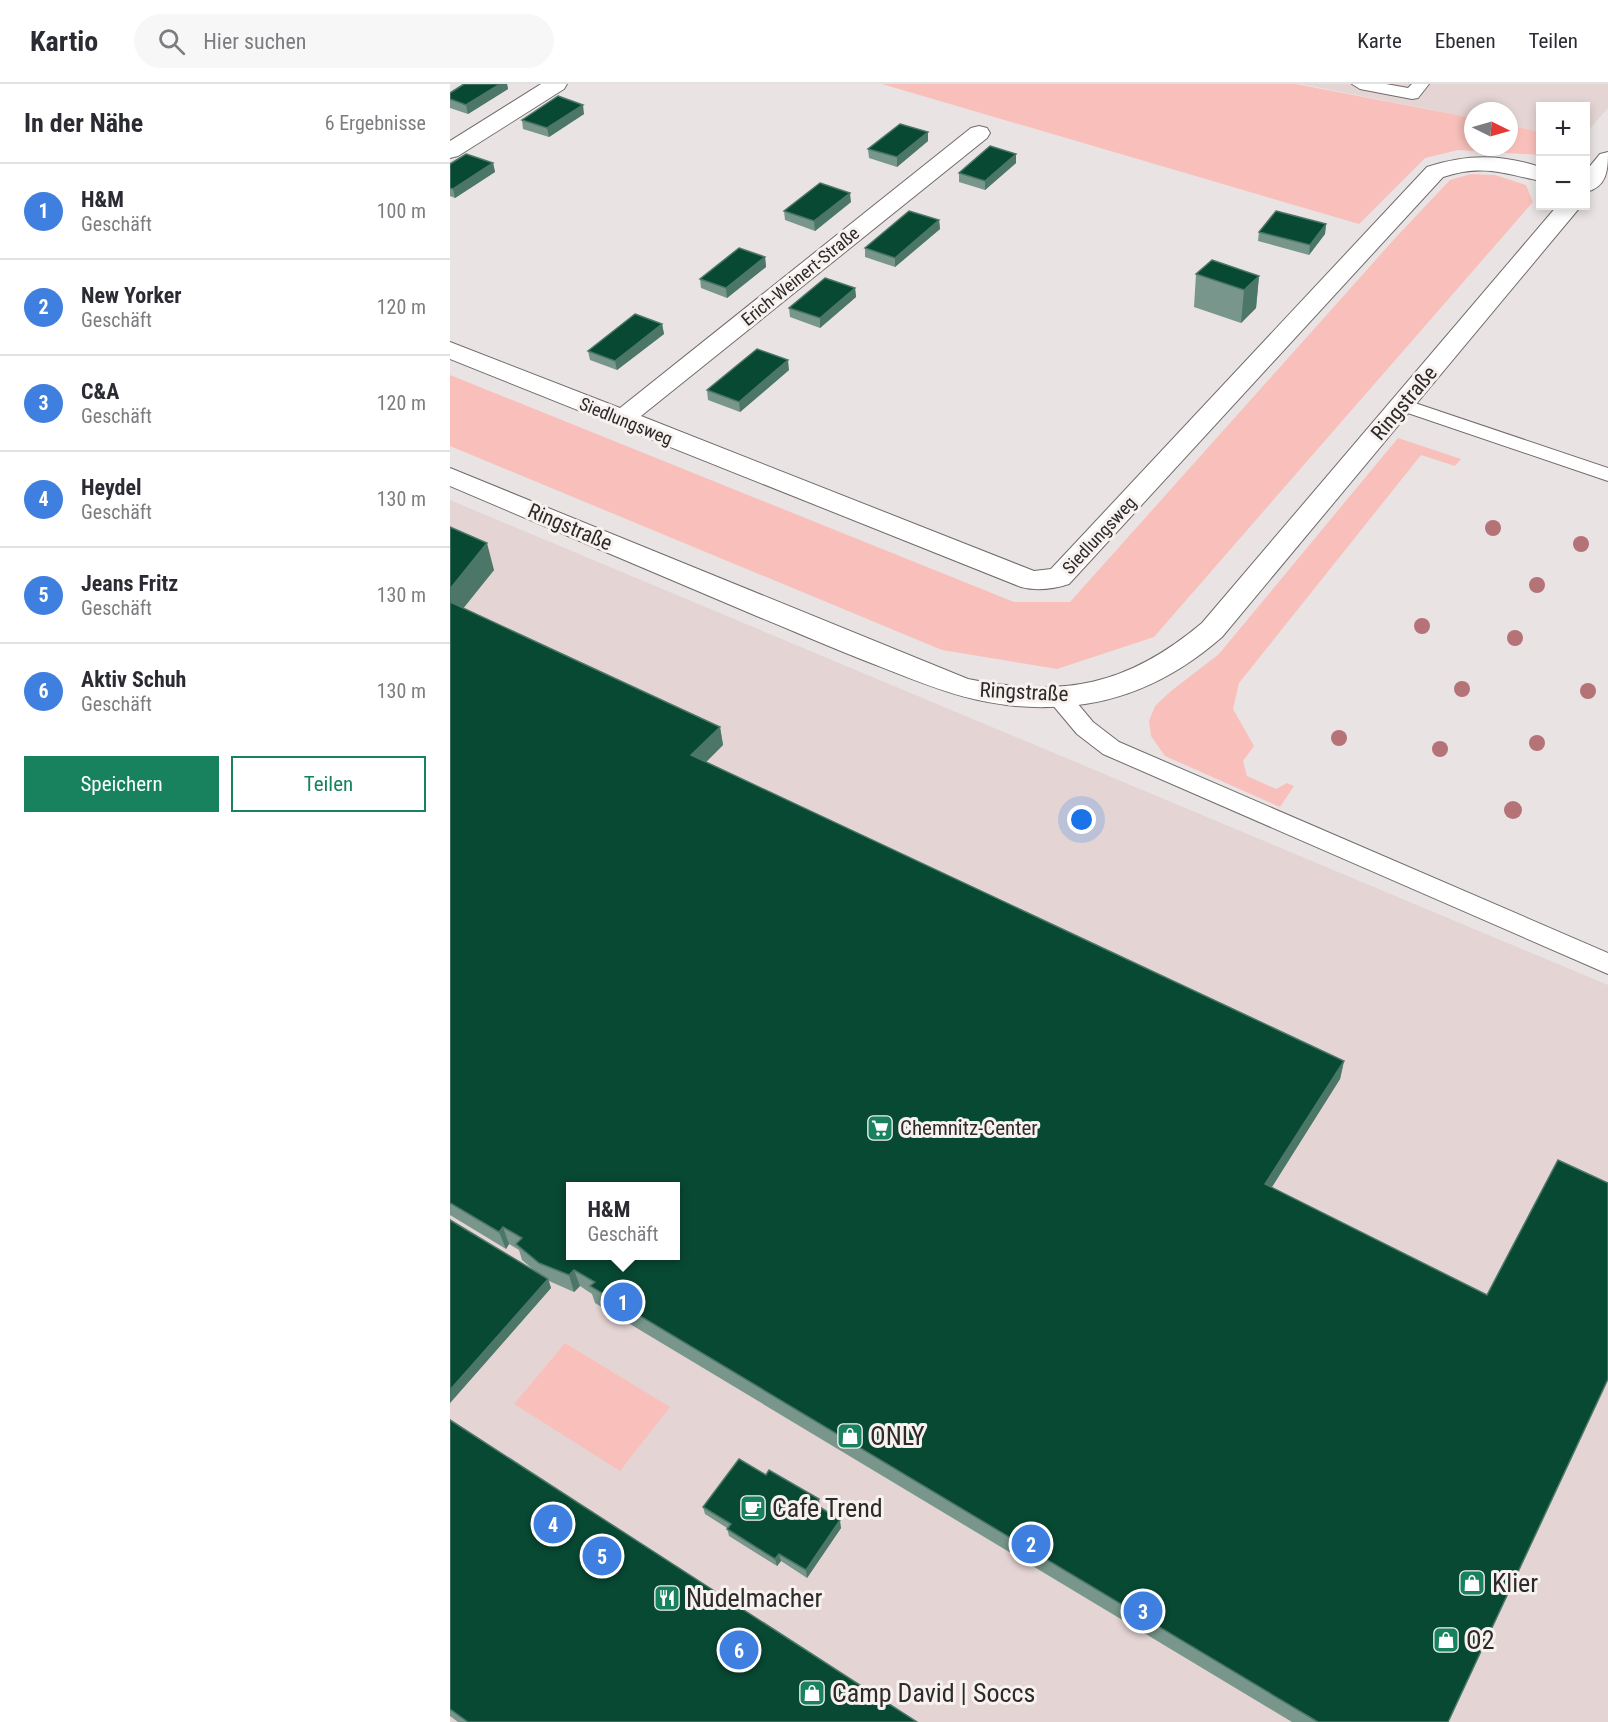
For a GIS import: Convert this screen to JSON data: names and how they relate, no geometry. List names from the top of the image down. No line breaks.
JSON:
{"streets":{"street":["Erich-Weinert-Straße","Ringstraße","Siedlungsweg"]},"crossings":[["Erich-Weinert-Straße","Siedlungsweg"]],"places":{"supermarket":["Chemnitz-Center"],"shop":["ONLY","Klier","O2","Camp David | Soccs"],"cafe":["Cafe Trend"],"restaurant":["Nudelmacher"]},"north":"right","page":{"header":"Kartio","search":"Hier suchen","nav":["Karte","Ebenen","Teilen"],"heading":["In der Nähe","6 Ergebnisse"],"map_buttons":["+","−"],"list":[{"mark":"1","name":"H&M","note":"Geschäft","value":"100 m"},{"mark":"2","name":"New Yorker","note":"Geschäft","value":"120 m"},{"mark":"3","name":"C&A","note":"Geschäft","value":"120 m"},{"mark":"4","name":"Heydel","note":"Geschäft","value":"130 m"},{"mark":"5","name":"Jeans Fritz","note":"Geschäft","value":"130 m"},{"mark":"6","name":"Aktiv Schuh","note":"Geschäft","value":"130 m"}],"buttons":["Speichern","Teilen"],"popup":["H&M","Geschäft"],"pins":["1","4","2","5","3","6"]}}
